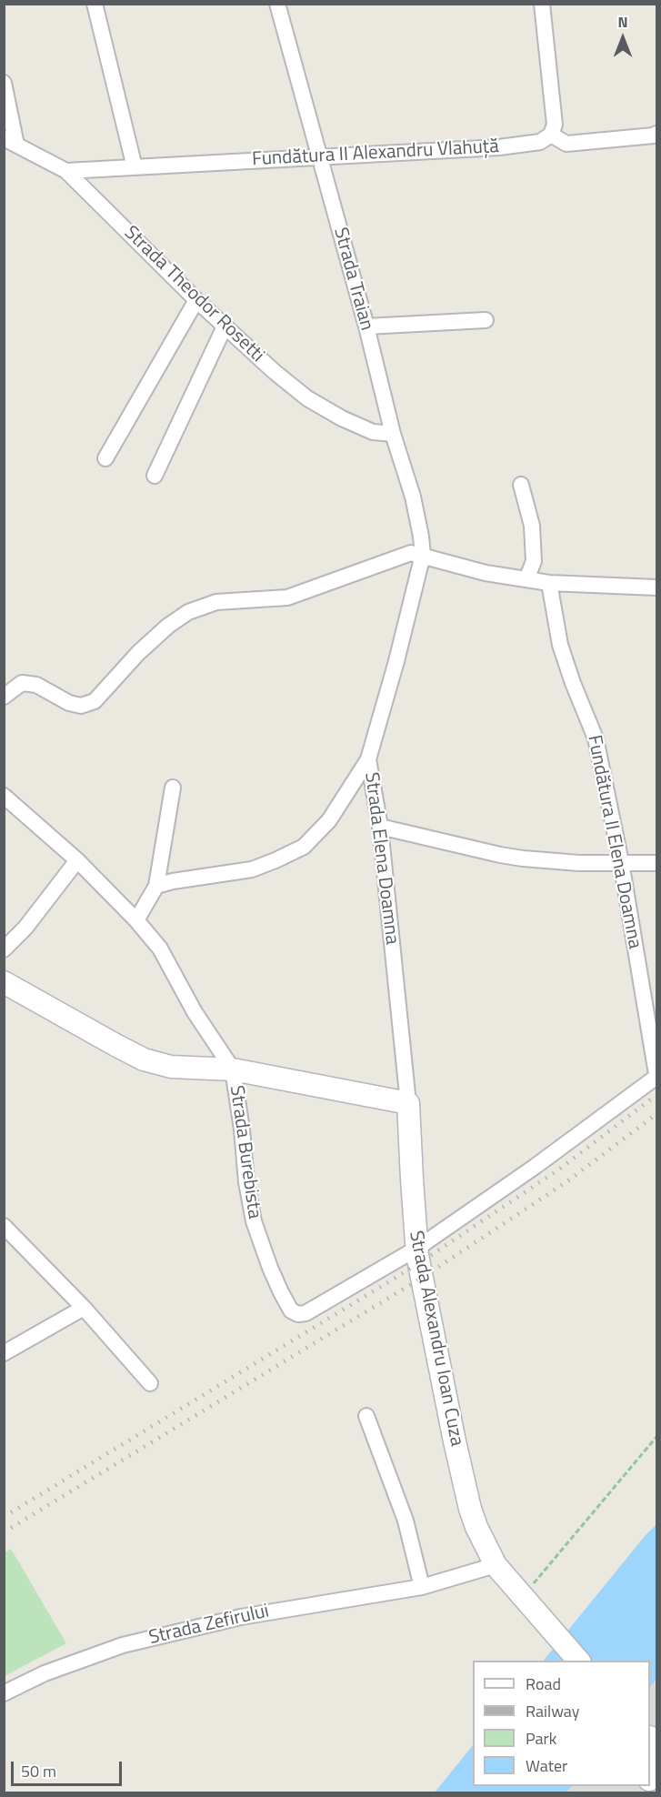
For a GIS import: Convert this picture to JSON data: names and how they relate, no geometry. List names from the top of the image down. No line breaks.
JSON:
{"streets":{"street":["Fundătura II Alexandru Vlahuță","Strada Traian","Strada Theodor Rosetti","Fundătura II Elena Doamna","Strada Elena Doamna","Strada Burebista","Strada Alexandru Ioan Cuza","Strada Zefirului"]},"crossings":[["Fundătura II Alexandru Vlahuță","Strada Traian"],["Fundătura II Alexandru Vlahuță","Strada Theodor Rosetti"],["Strada Traian","Strada Theodor Rosetti"],["Strada Traian","Strada Elena Doamna"],["Strada Elena Doamna","Strada Alexandru Ioan Cuza"],["Strada Burebista","Strada Alexandru Ioan Cuza"],["Strada Alexandru Ioan Cuza","Strada Zefirului"]],"legend":["Road","Railway","Park","Water"],"scale_bar":"50 m","north":"top"}
